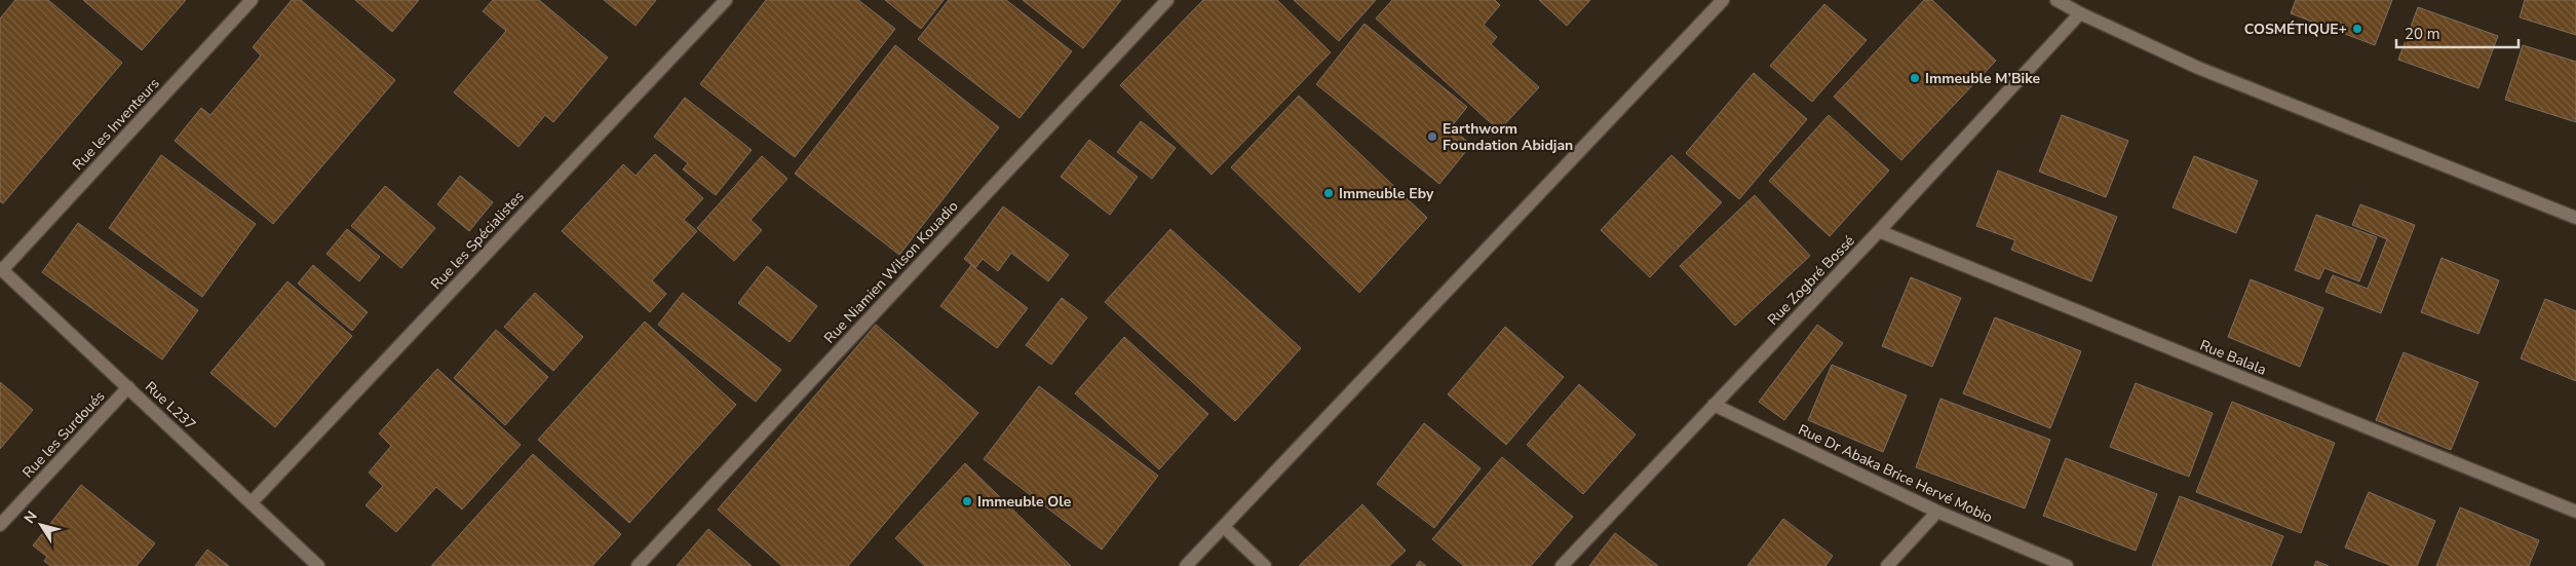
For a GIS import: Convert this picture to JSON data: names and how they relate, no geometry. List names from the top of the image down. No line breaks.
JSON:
{"streets":{"street":["Rue les Inventeurs","Rue les Spécialistes","Rue Niamien Wilson Kouadio","Rue Zogbré Bossé","Rue Balala","Rue L237","Rue les Surdoués","Rue Dr Abaka Brice Hervé Mobio"]},"crossings":[["Rue les Inventeurs","Rue L237"],["Rue les Spécialistes","Rue L237"],["Rue Zogbré Bossé","Rue Balala"],["Rue Zogbré Bossé","Rue Dr Abaka Brice Hervé Mobio"],["Rue L237","Rue les Surdoués"]],"places":["COSMÉTIQUE+","Immeuble M’Bike","Earthworm Foundation Abidjan","Immeuble Eby","Immeuble Ole"],"scale_bar":"20 m","north":"top left"}
